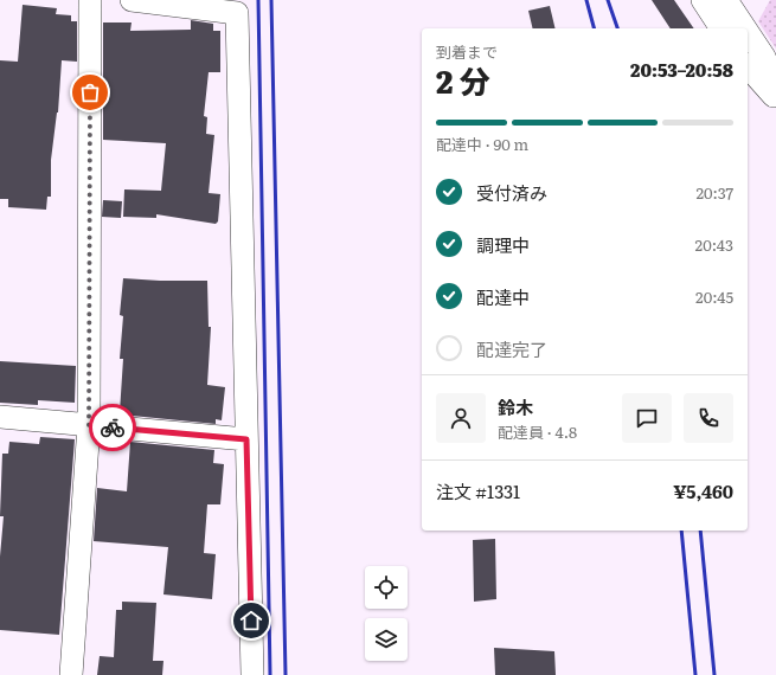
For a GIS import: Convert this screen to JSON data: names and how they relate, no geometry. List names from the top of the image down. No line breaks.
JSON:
{"page":{"heading":["2 分","到着まで","20:53–20:58"],"panel":["鈴木","配達員 · 4.8","注文 #1331","¥5,460"],"bar":"配達中 · 90 m","list":[["受付済み","20:37"],["調理中","20:43"],["配達中","20:45"],"配達完了"]}}
